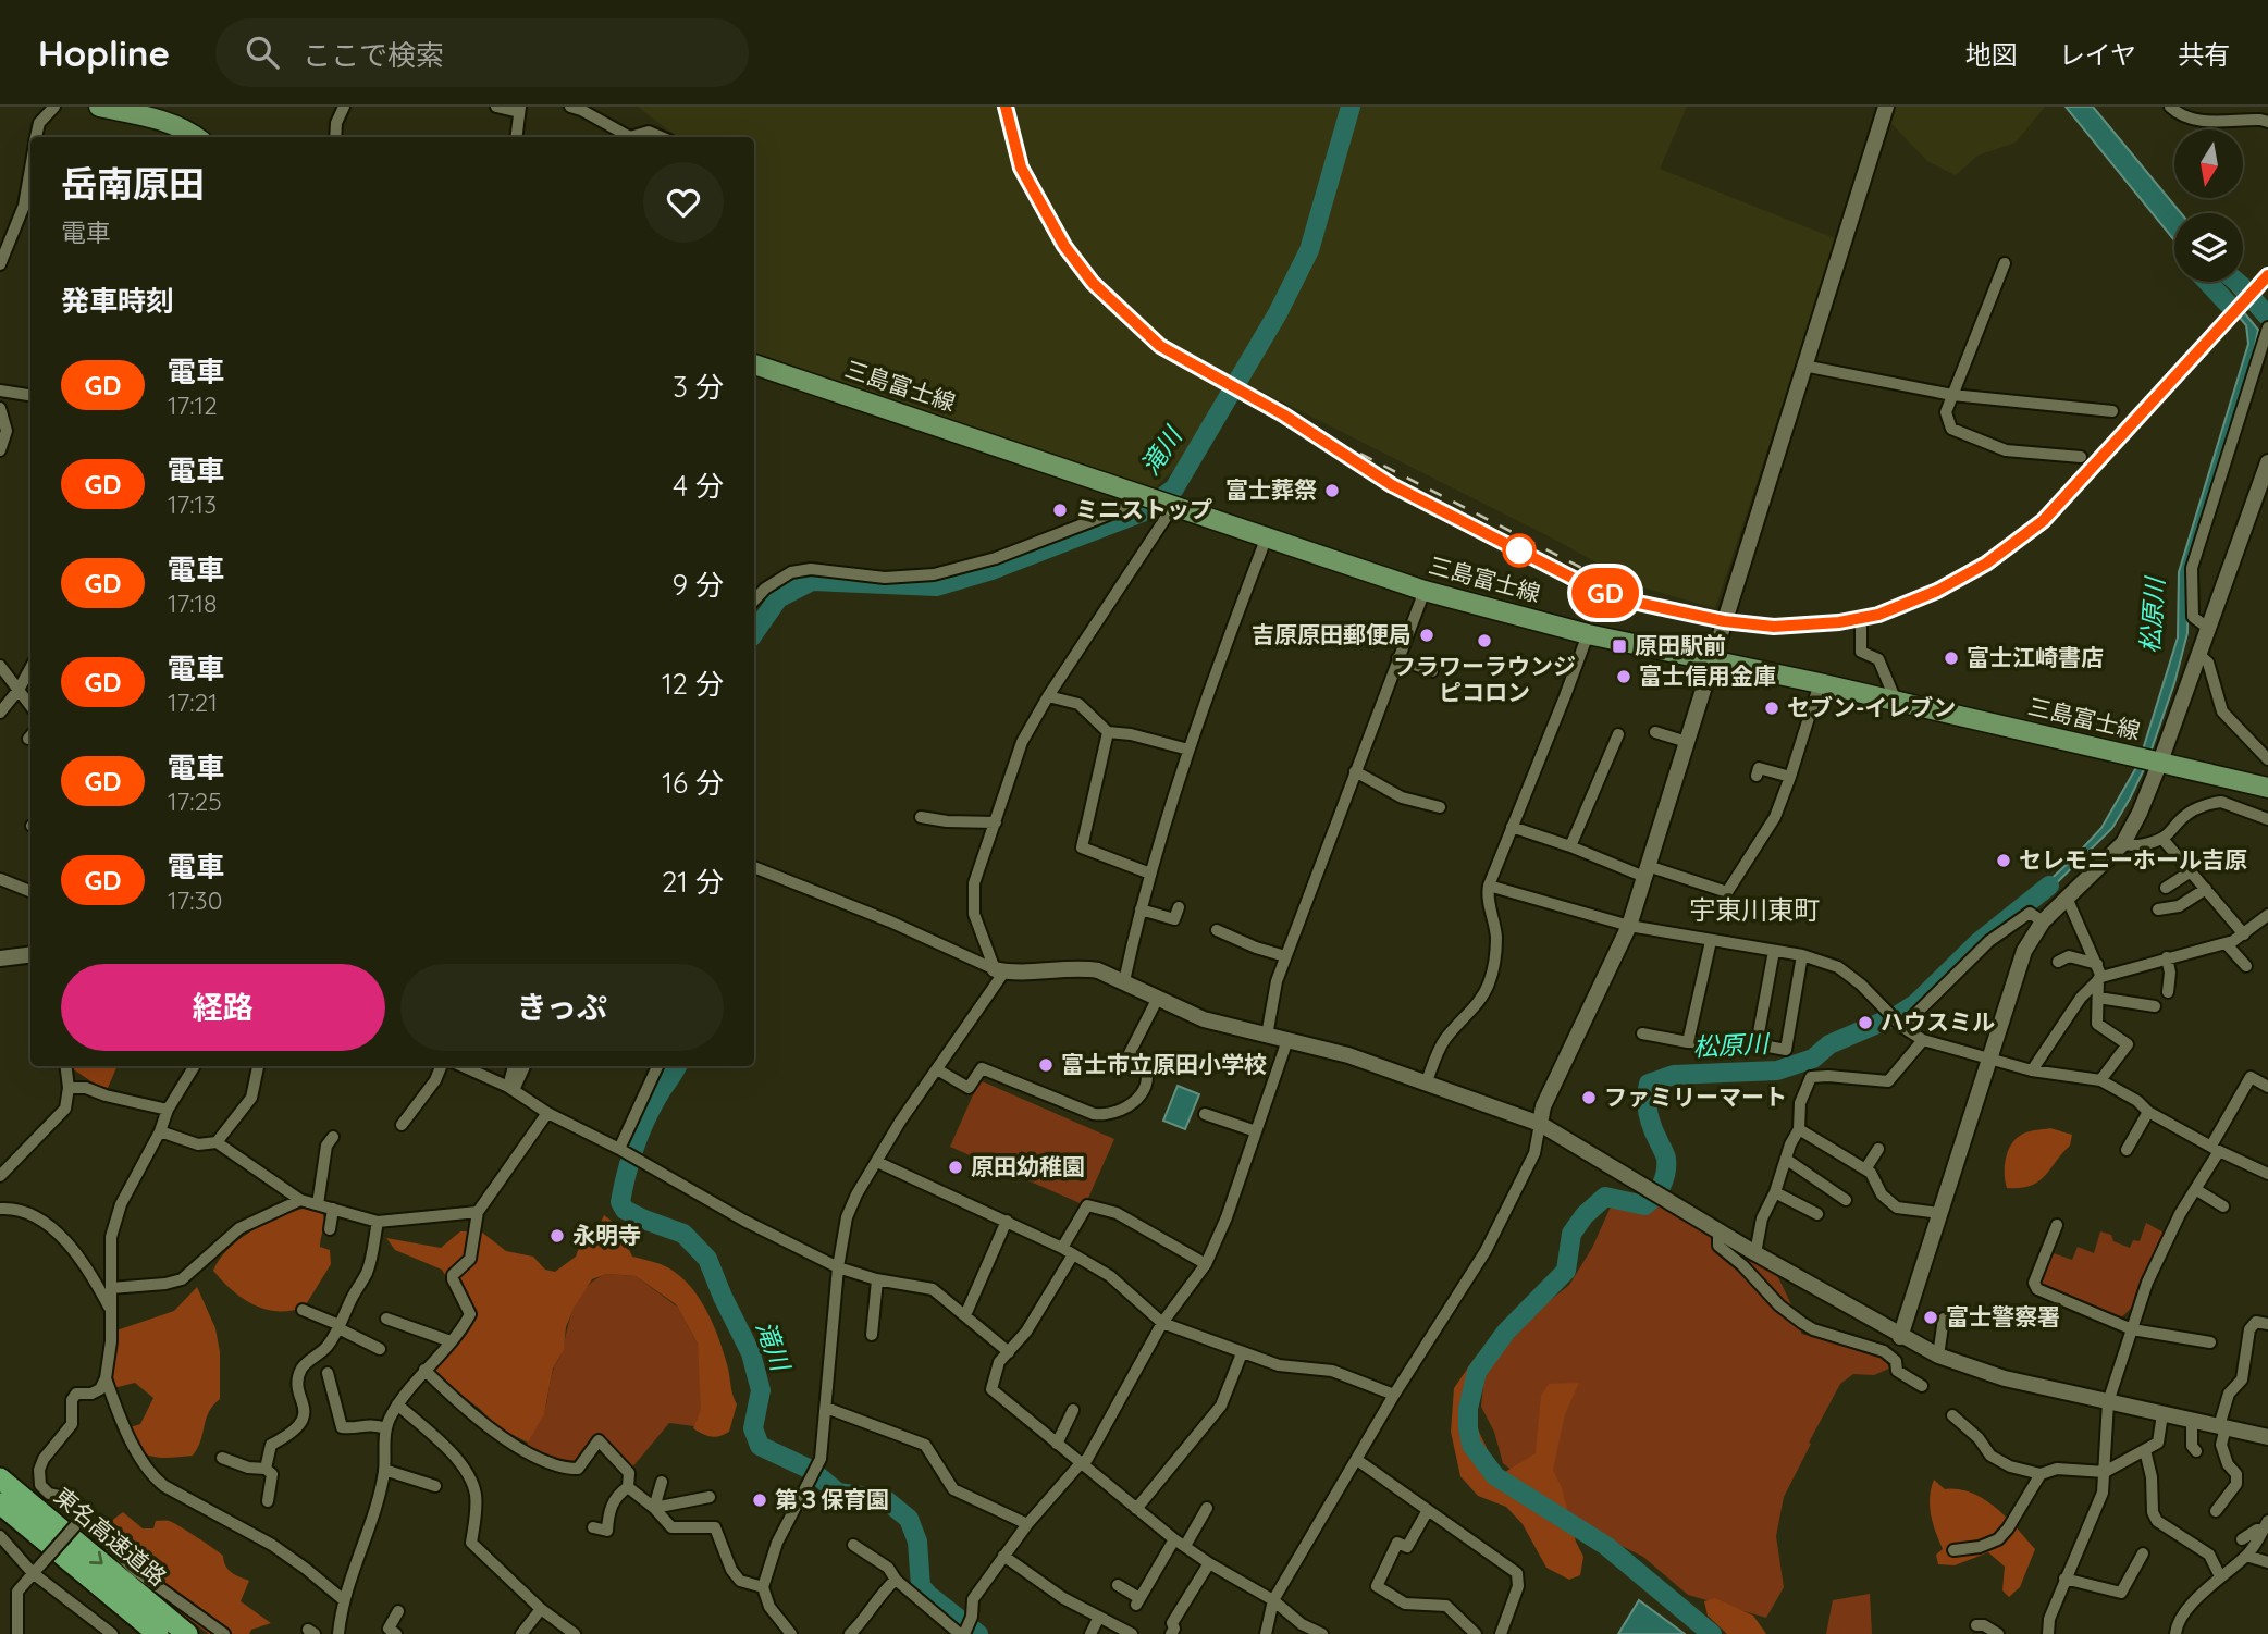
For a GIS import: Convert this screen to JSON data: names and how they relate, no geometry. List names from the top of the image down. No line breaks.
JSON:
{"streets":{"highway":["東名高速道路"],"main road":["三島富士線"]},"districts":["宇東川東町"],"water":["滝川","松原川"],"places":{"other":["富士葬祭","ミニストップ","吉原原田郵便局","フラワーラウンジ ピコロン","富士江崎書店","富士信用金庫","セブン-イレブン","セレモニーホール吉原","ハウスミル","富士市立原田小学校","ファミリーマート","原田幼稚園","永明寺","富士警察署","第３保育園"],"transit":["原田駅前"]},"north":"bottom","page":{"header":"Hopline","search":"ここで検索","nav":["地図","レイヤ","共有"],"on_map":"GD","heading":[["岳南原田","電車"],"発車時刻"],"list":[{"mark":"GD","name":"電車","note":"17:12","value":"3 分"},{"mark":"GD","name":"電車","note":"17:13","value":"4 分"},{"mark":"GD","name":"電車","note":"17:18","value":"9 分"},{"mark":"GD","name":"電車","note":"17:21","value":"12 分"},{"mark":"GD","name":"電車","note":"17:25","value":"16 分"},{"mark":"GD","name":"電車","note":"17:30","value":"21 分"}],"buttons":["経路","きっぷ"]}}
